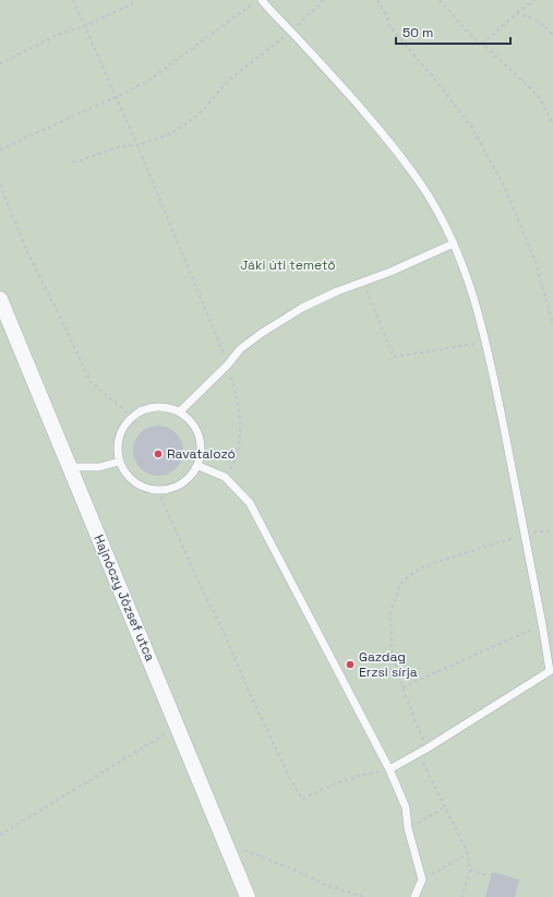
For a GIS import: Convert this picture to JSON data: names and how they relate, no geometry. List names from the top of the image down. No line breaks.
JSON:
{"streets":{"street":["Hajnóczy József utca"]},"parks":["Jáki úti temető"],"places":["Ravatalozó","Gazdag Erzsi sírja"],"scale_bar":"50 m"}
